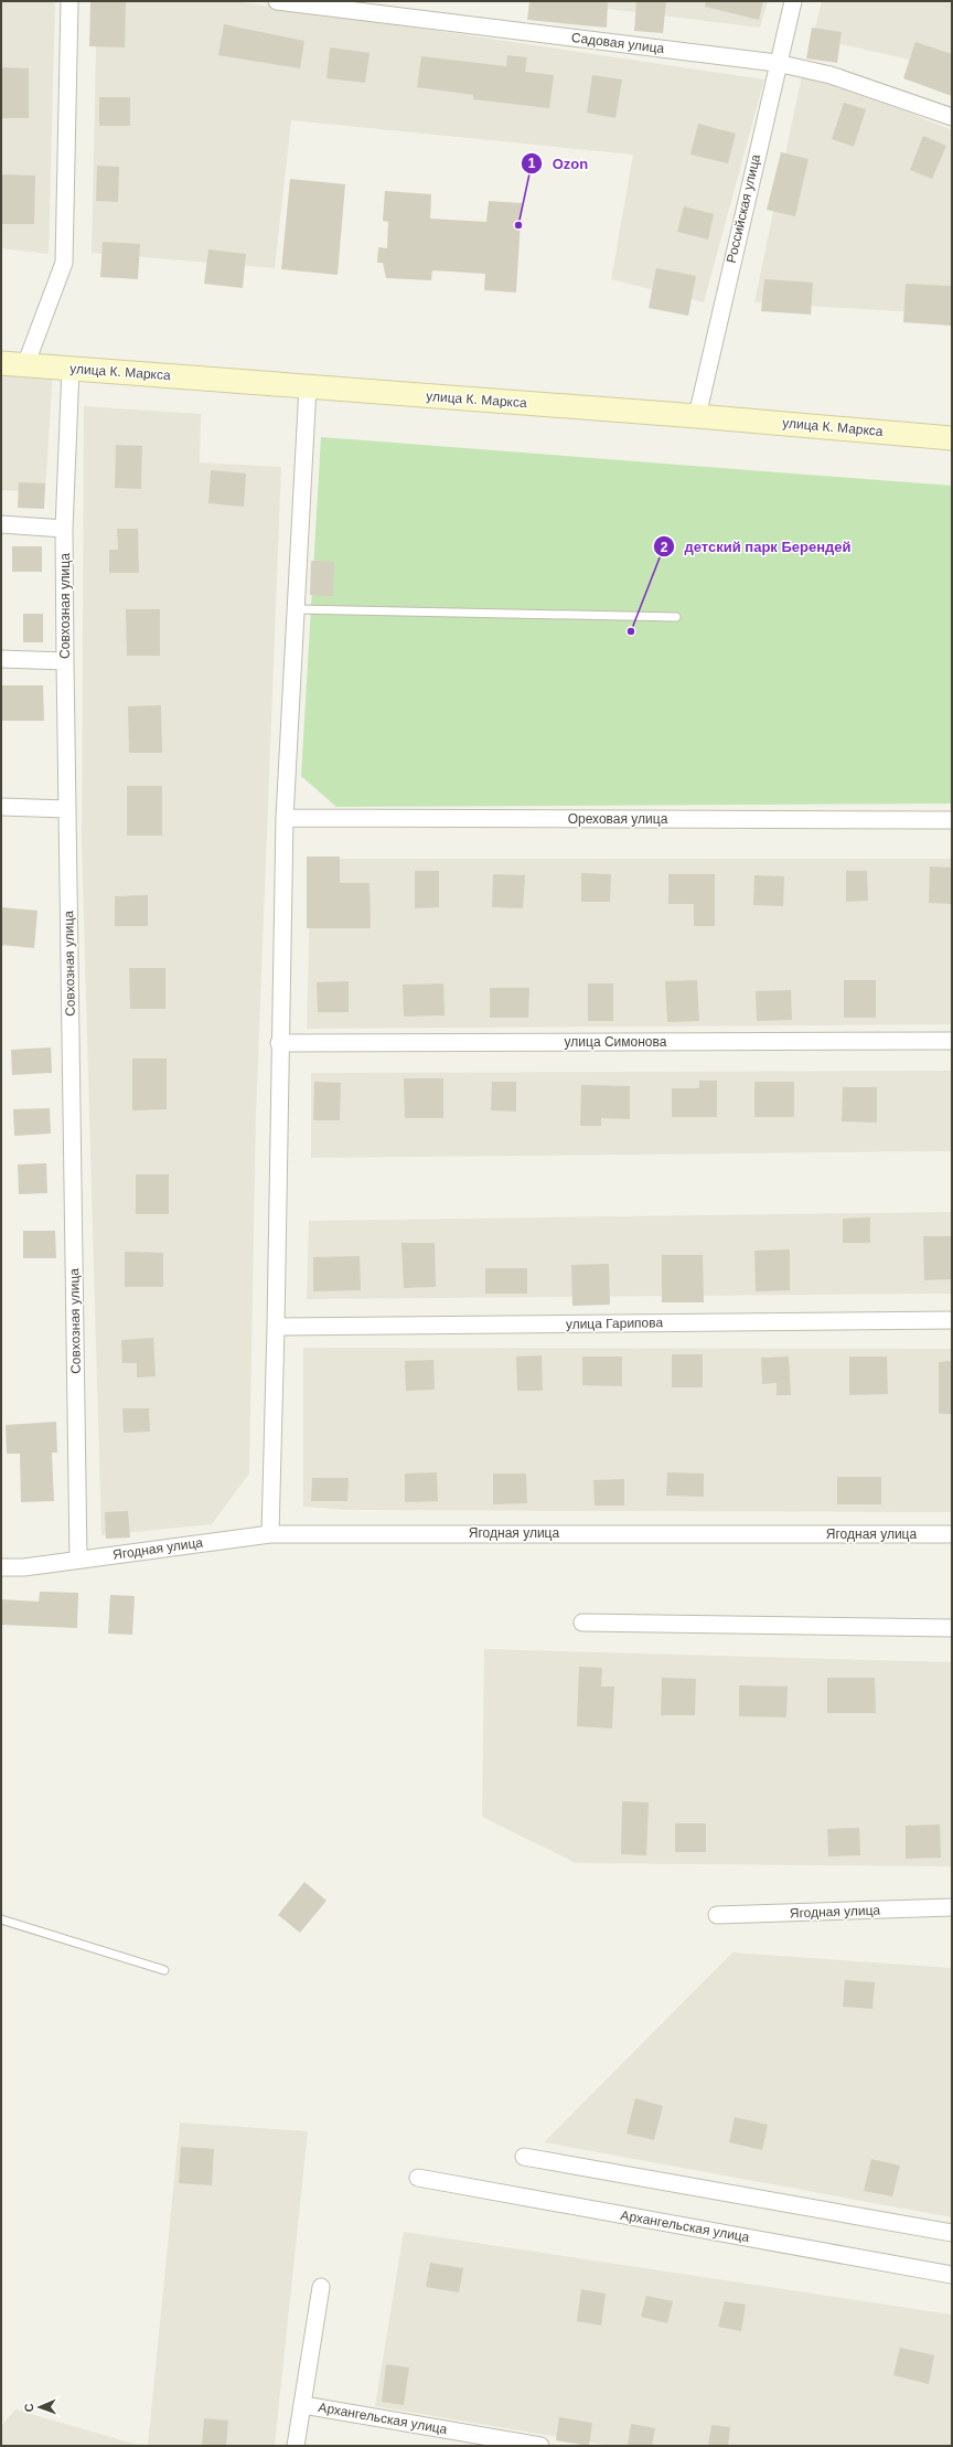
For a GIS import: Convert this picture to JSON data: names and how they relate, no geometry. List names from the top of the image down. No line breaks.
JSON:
{"streets":{"main road":["улица К. Маркса"],"street":["Садовая улица","Российская улица","Совхозная улица","Ореховая улица","улица Симонова","улица Гарипова","Ягодная улица","Архангельская улица"]},"crossings":[["Садовая улица","Российская улица"],["Российская улица","улица К. Маркса"],["улица К. Маркса","Совхозная улица"],["Совхозная улица","Ягодная улица"]],"places":["Ozon","детский парк Берендей"],"north":"left"}
